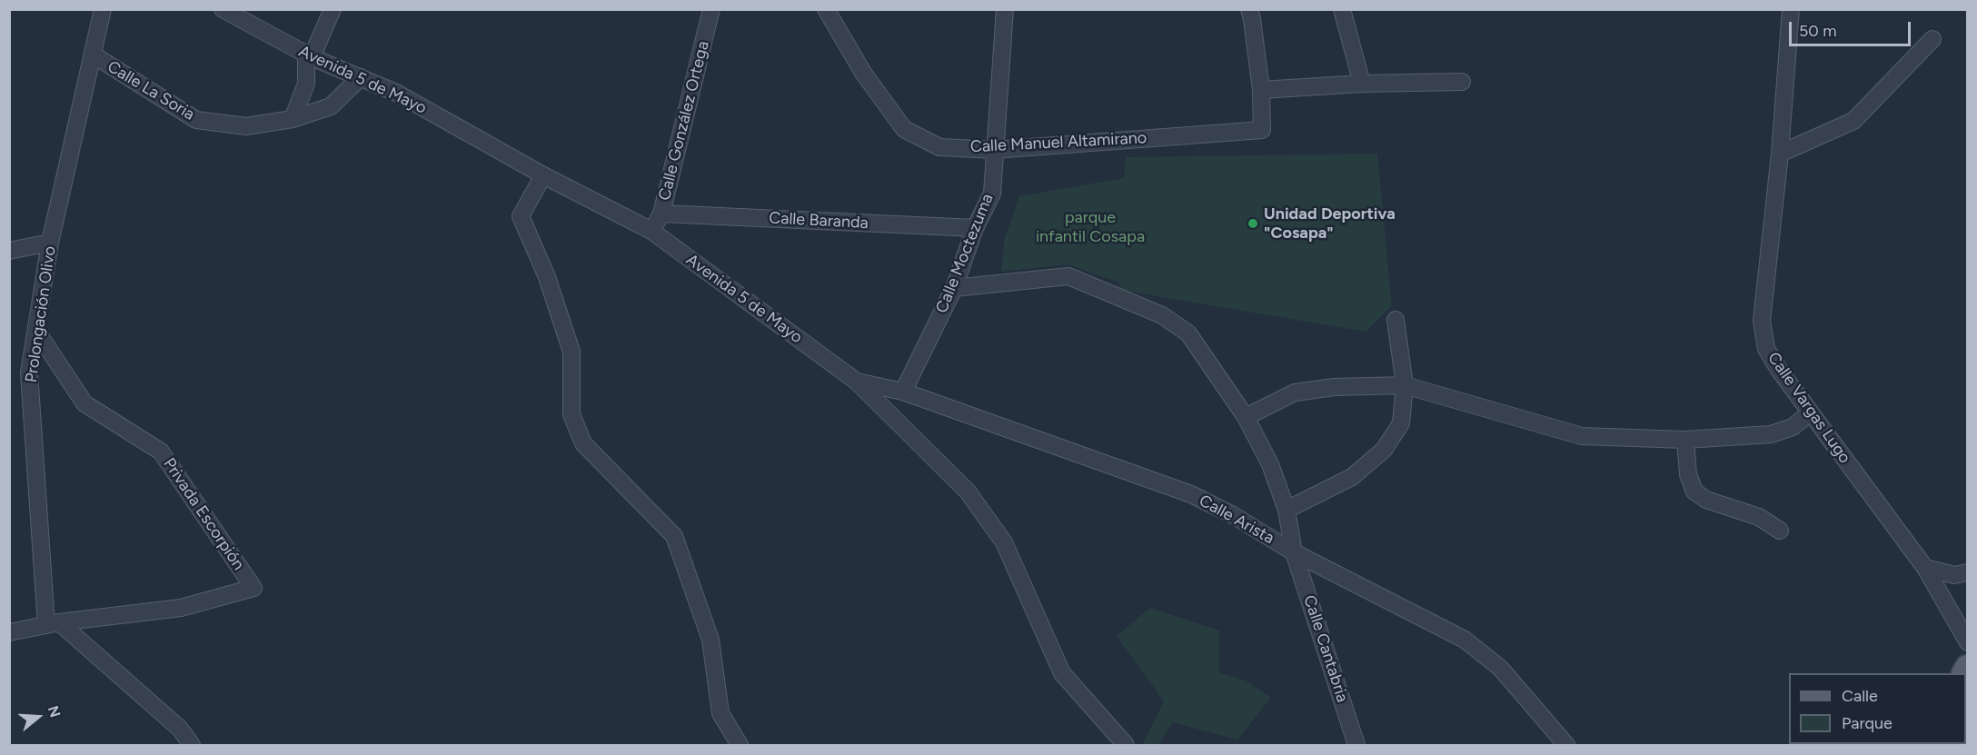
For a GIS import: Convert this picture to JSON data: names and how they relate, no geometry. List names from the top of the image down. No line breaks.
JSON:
{"streets":{"street":["Avenida 5 de Mayo","Calle La Soria","Calle González Ortega","Calle Manuel Altamirano","Calle Baranda","Calle Moctezuma","Prolongación Olivo","Calle Vargas Lugo","Privada Escorpión","Calle Arista","Calle Cantabria"]},"crossings":[["Avenida 5 de Mayo","Calle La Soria"],["Avenida 5 de Mayo","Calle González Ortega"],["Avenida 5 de Mayo","Calle Arista"],["Calle La Soria","Prolongación Olivo"],["Calle González Ortega","Calle Baranda"],["Calle Manuel Altamirano","Calle Moctezuma"],["Calle Baranda","Calle Moctezuma"],["Calle Moctezuma","Calle Arista"],["Calle Moctezuma","Calle Cantabria"],["Prolongación Olivo","Privada Escorpión"],["Calle Arista","Calle Cantabria"]],"parks":["parque infantil Cosapa"],"places":["Unidad Deportiva \"Cosapa\""],"legend":["Calle","Parque"],"scale_bar":"50 m","north":"right"}
